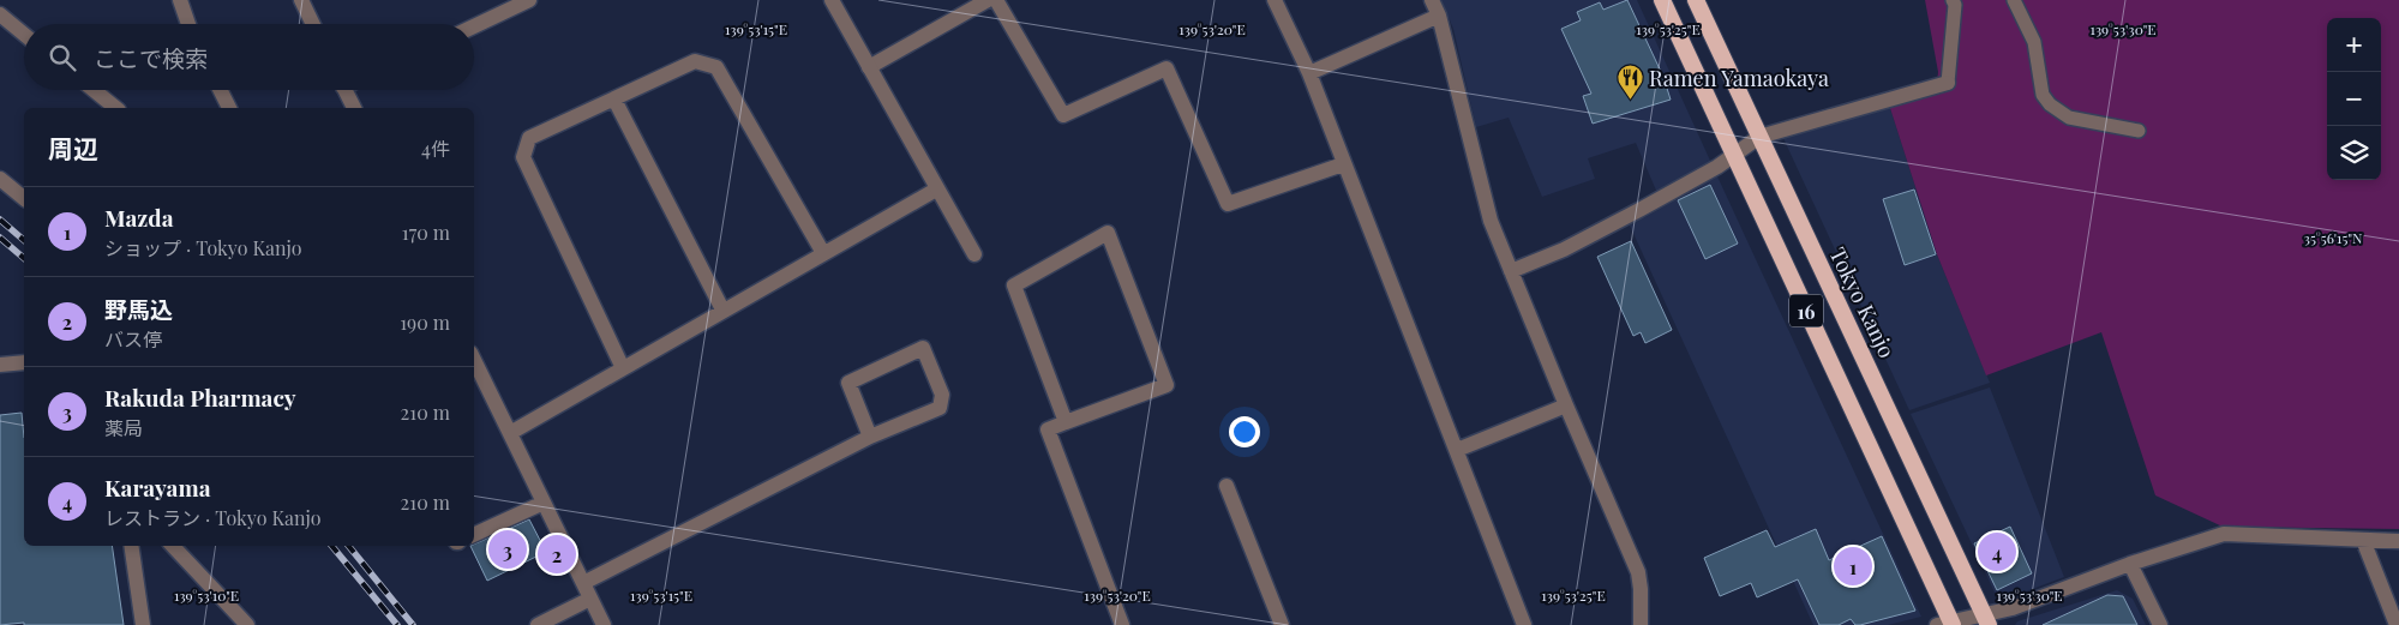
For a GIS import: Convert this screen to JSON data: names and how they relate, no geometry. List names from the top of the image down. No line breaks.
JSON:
{"streets":{"highway":["Tokyo Kanjo","16"]},"places":{"restaurant":["Ramen Yamaokaya"]},"page":{"map_buttons":["+","−"],"search":"ここで検索","heading":["周辺","4件"],"list":[{"mark":"1","name":"Mazda","note":"ショップ · Tokyo Kanjo","value":"170 m"},{"mark":"2","name":"野馬込","note":"バス停","value":"190 m"},{"mark":"3","name":"Rakuda Pharmacy","note":"薬局","value":"210 m"},{"mark":"4","name":"Karayama","note":"レストラン · Tokyo Kanjo","value":"210 m"}],"pins":["3","4","2","1"]},"coordinates":["139°53'20\"E","139°53'15\"E","139°53'25\"E","139°53'30\"E","35°56'15\"N","139°53'10\"E"]}
